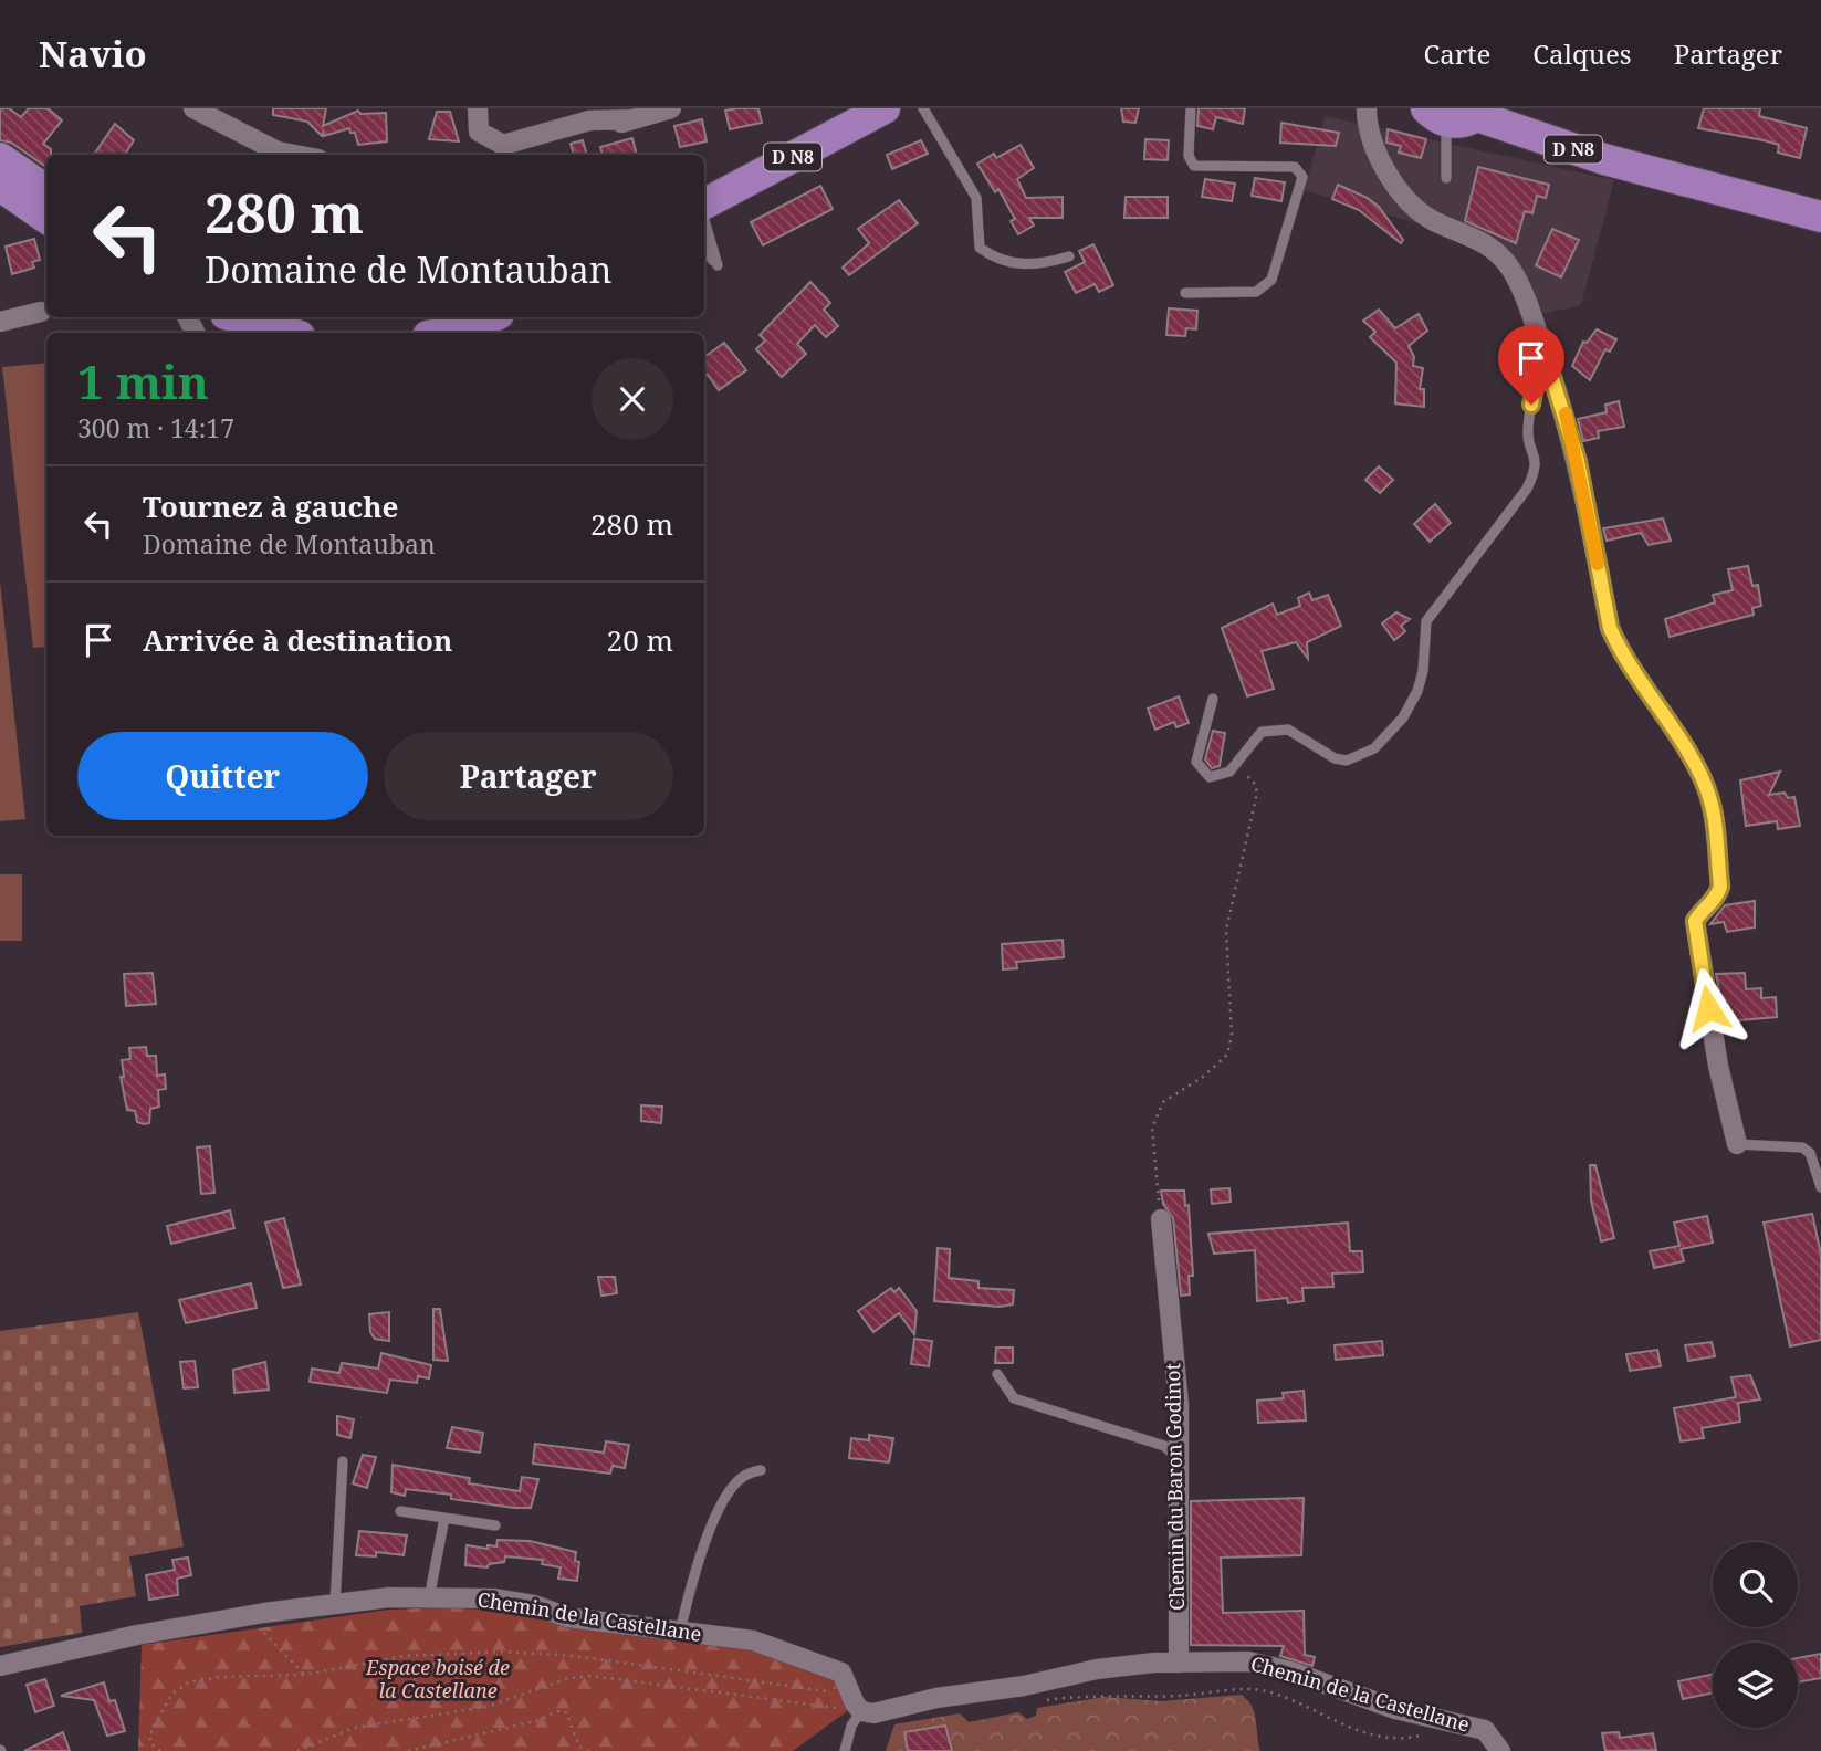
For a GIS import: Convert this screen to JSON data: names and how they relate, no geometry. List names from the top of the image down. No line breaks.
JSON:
{"streets":{"main road":["D N8"],"street":["Chemin du Baron Godinot","Chemin de la Castellane"]},"crossings":[["Chemin du Baron Godinot","Chemin de la Castellane"]],"parks":["Espace boisé de la Castellane"],"page":{"header":"Navio","nav":["Carte","Calques","Partager"],"turn":["280 m","Domaine de Montauban"],"heading":["1 min","300 m · 14:17"],"list":[{"name":"Tournez à gauche","note":"Domaine de Montauban","value":"280 m"},{"name":"Arrivée à destination","value":"20 m"}],"buttons":["Quitter","Partager"]}}
